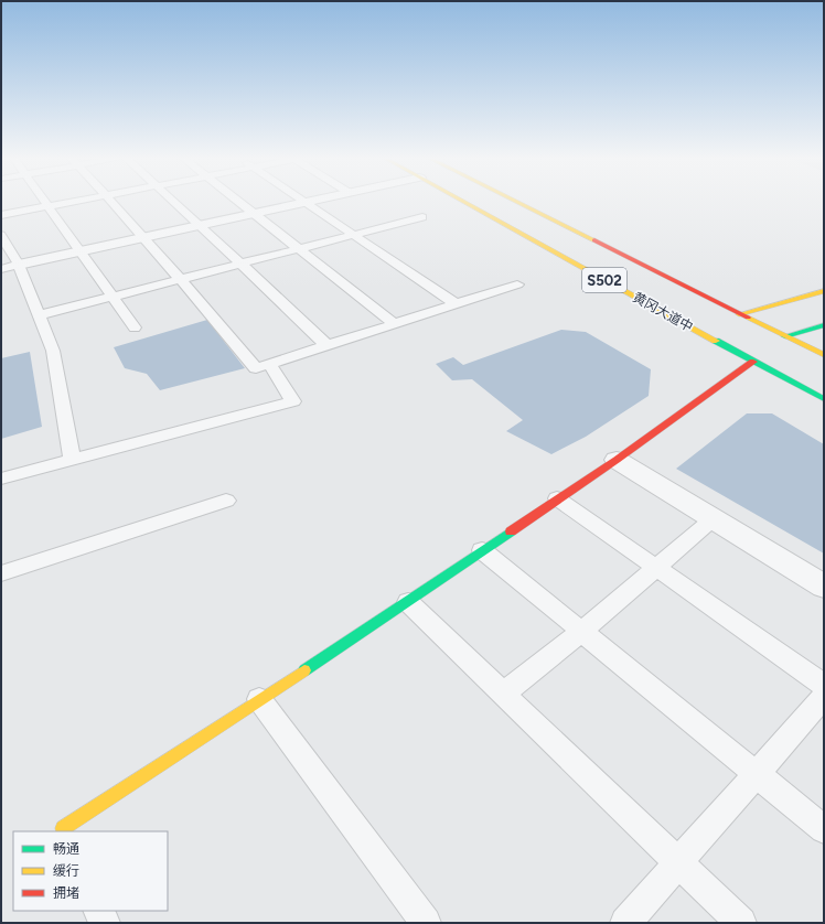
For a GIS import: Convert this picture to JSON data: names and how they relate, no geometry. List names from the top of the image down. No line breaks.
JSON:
{"streets":{"main road":["S502","黄冈大道中"]},"legend":["畅通","缓行","拥堵"]}
